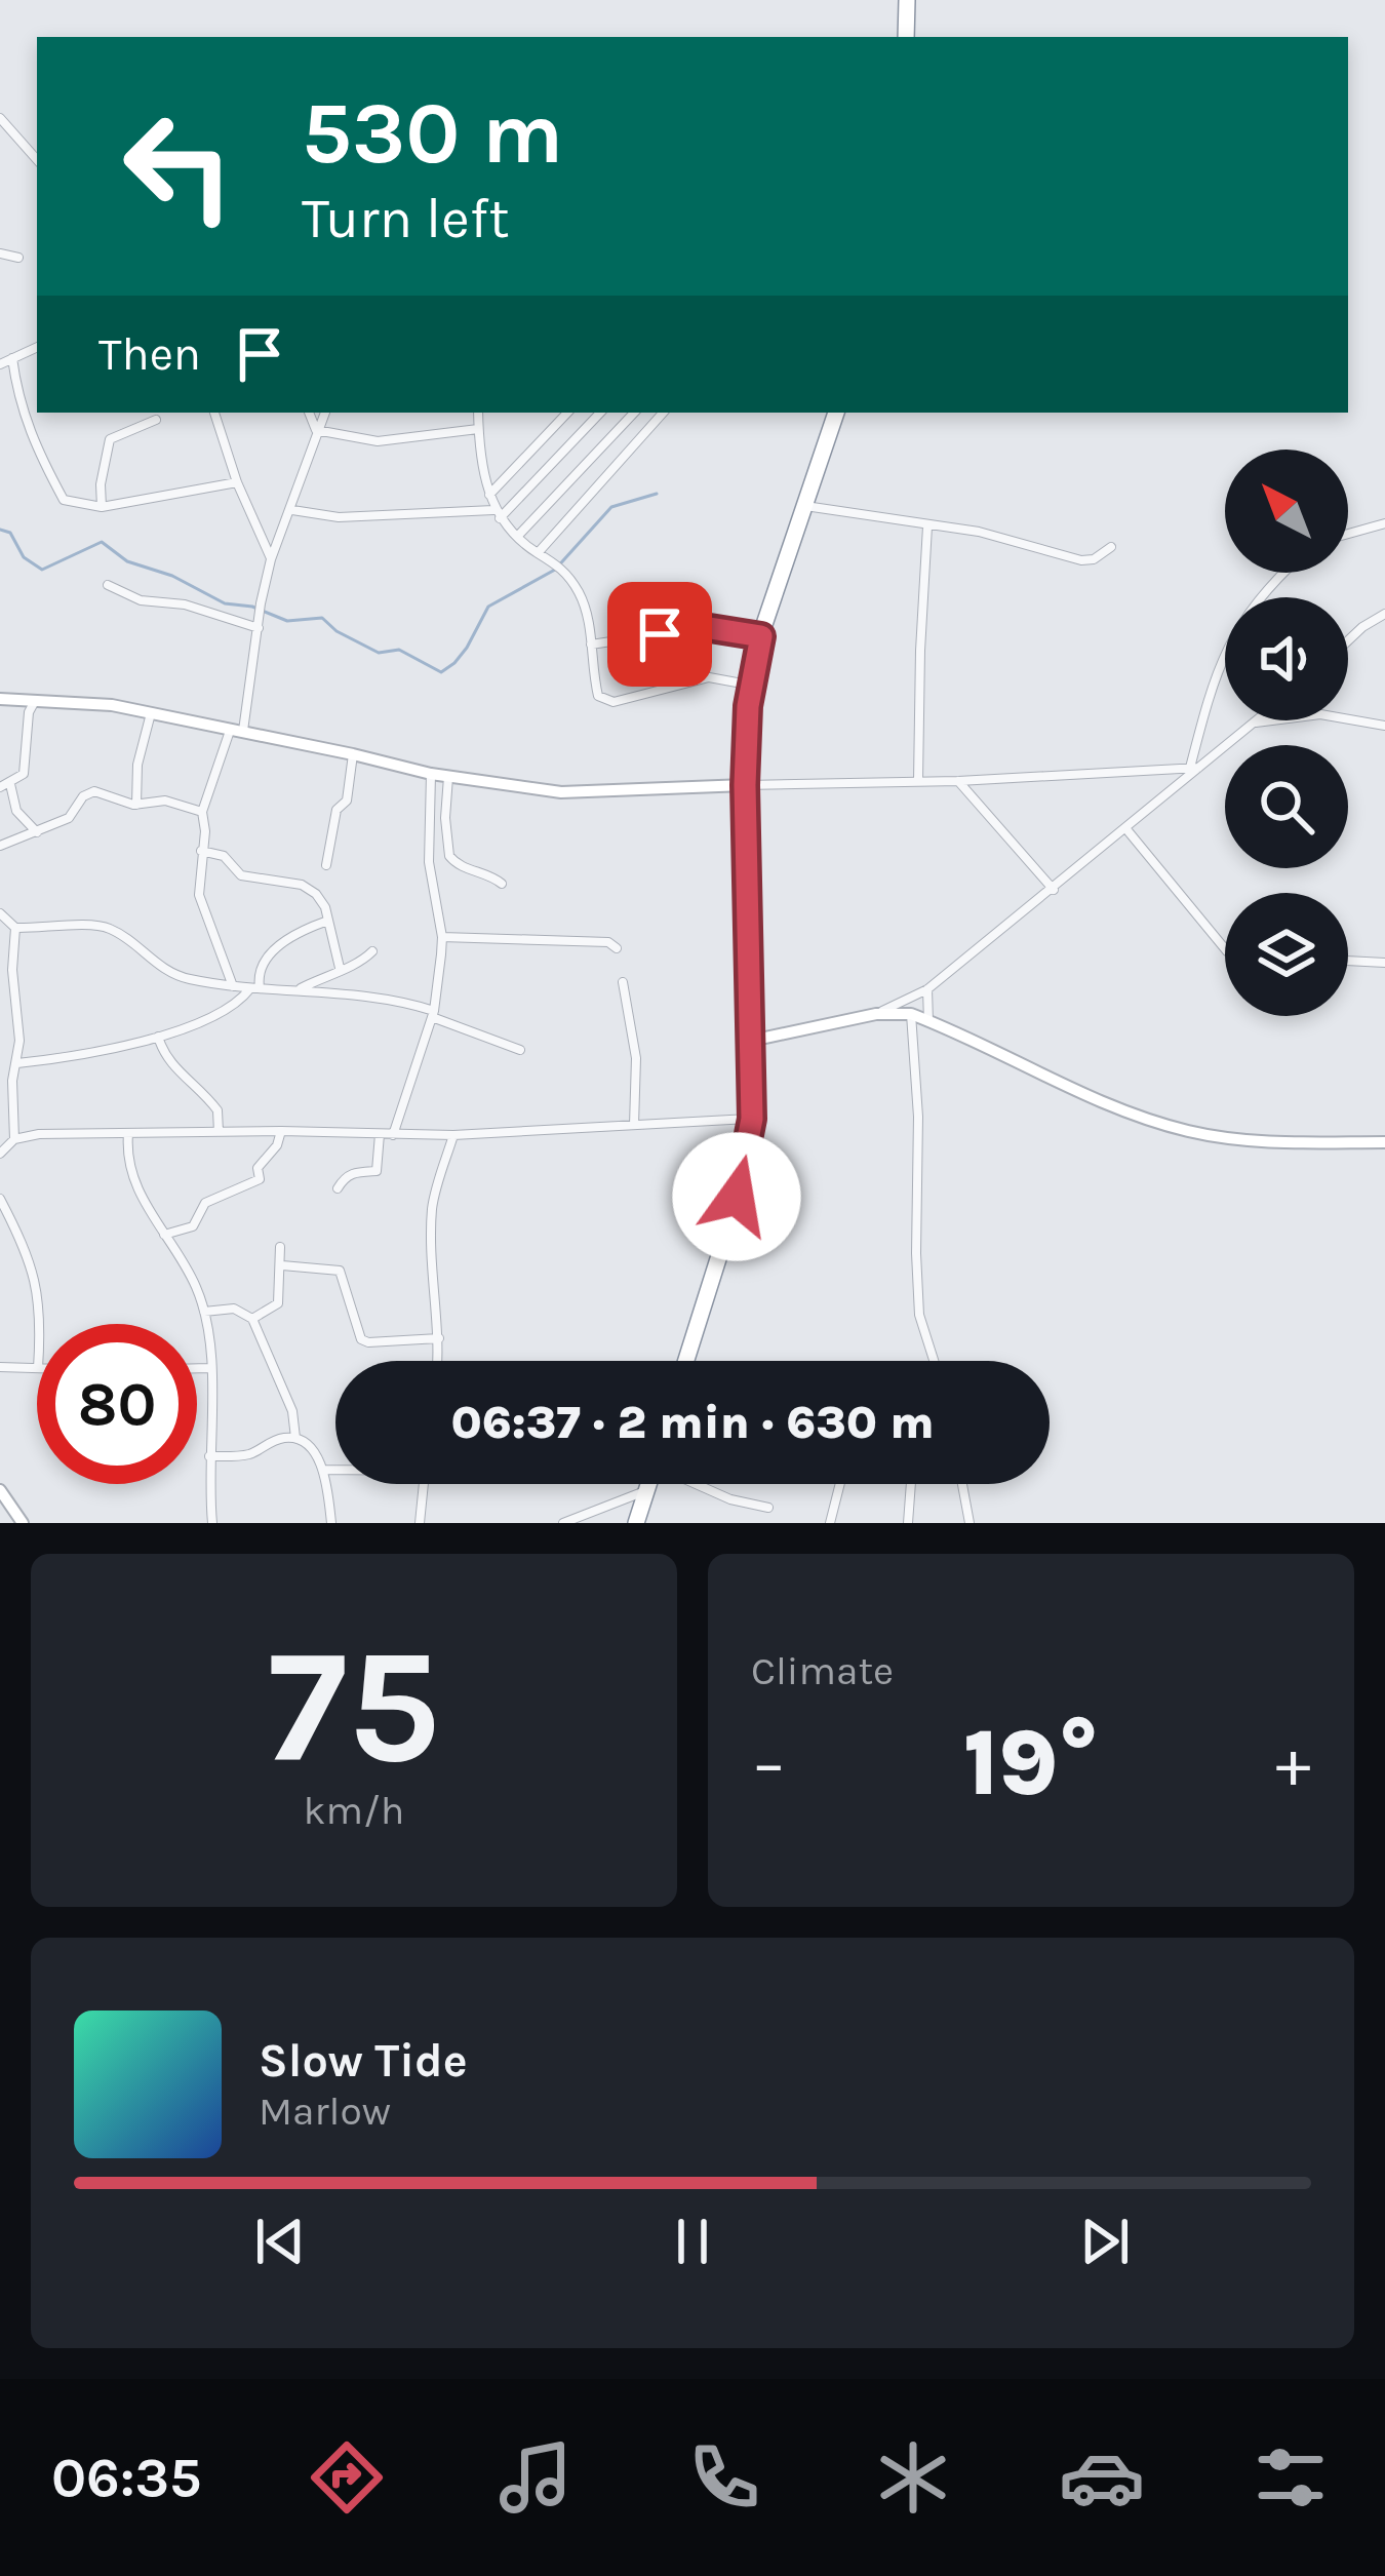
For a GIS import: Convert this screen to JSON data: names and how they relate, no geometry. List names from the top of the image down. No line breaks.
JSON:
{"north":"top left","page":{"turn":["530 m","Turn left"],"then":"Then","limit":"80","trip":"06:37 · 2 min · 630 m","tile":[["75","km/h"],"Climate"],"heat":["−","19°","+"],"song":["Slow Tide","Marlow"],"tabs":"06:35"}}
